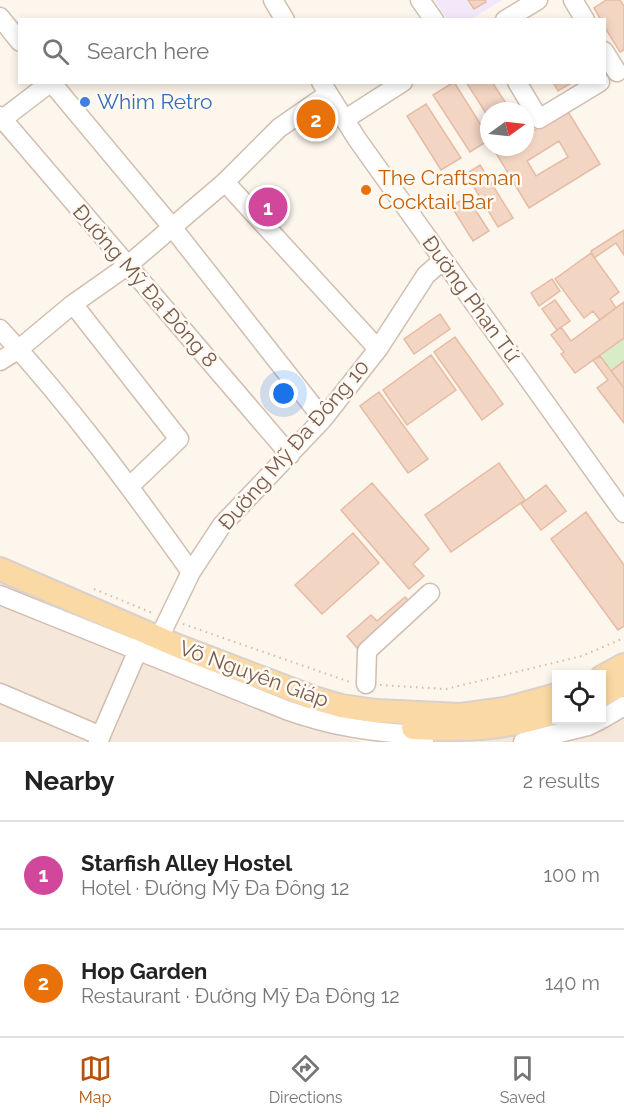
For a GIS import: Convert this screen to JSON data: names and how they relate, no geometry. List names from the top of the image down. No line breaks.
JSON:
{"streets":{"main road":["Võ Nguyên Giáp"],"street":["Đường Mỹ Đa Đông 8","Đường Phan Tứ","Đường Mỹ Đa Đông 10"]},"crossings":[["Đường Mỹ Đa Đông 8","Đường Mỹ Đa Đông 10"],["Đường Phan Tứ","Đường Mỹ Đa Đông 10"],["Đường Mỹ Đa Đông 10","Võ Nguyên Giáp"]],"places":["Whim Retro","The Craftsman Cocktail Bar"],"north":"right","page":{"search":"Search here","pins":["2","1"],"heading":["Nearby","2 results"],"list":[{"mark":"1","name":"Starfish Alley Hostel","note":"Hotel · Đường Mỹ Đa Đông 12","value":"100 m"},{"mark":"2","name":"Hop Garden","note":"Restaurant · Đường Mỹ Đa Đông 12","value":"140 m"}],"nav":["Map","Directions","Saved"]}}
